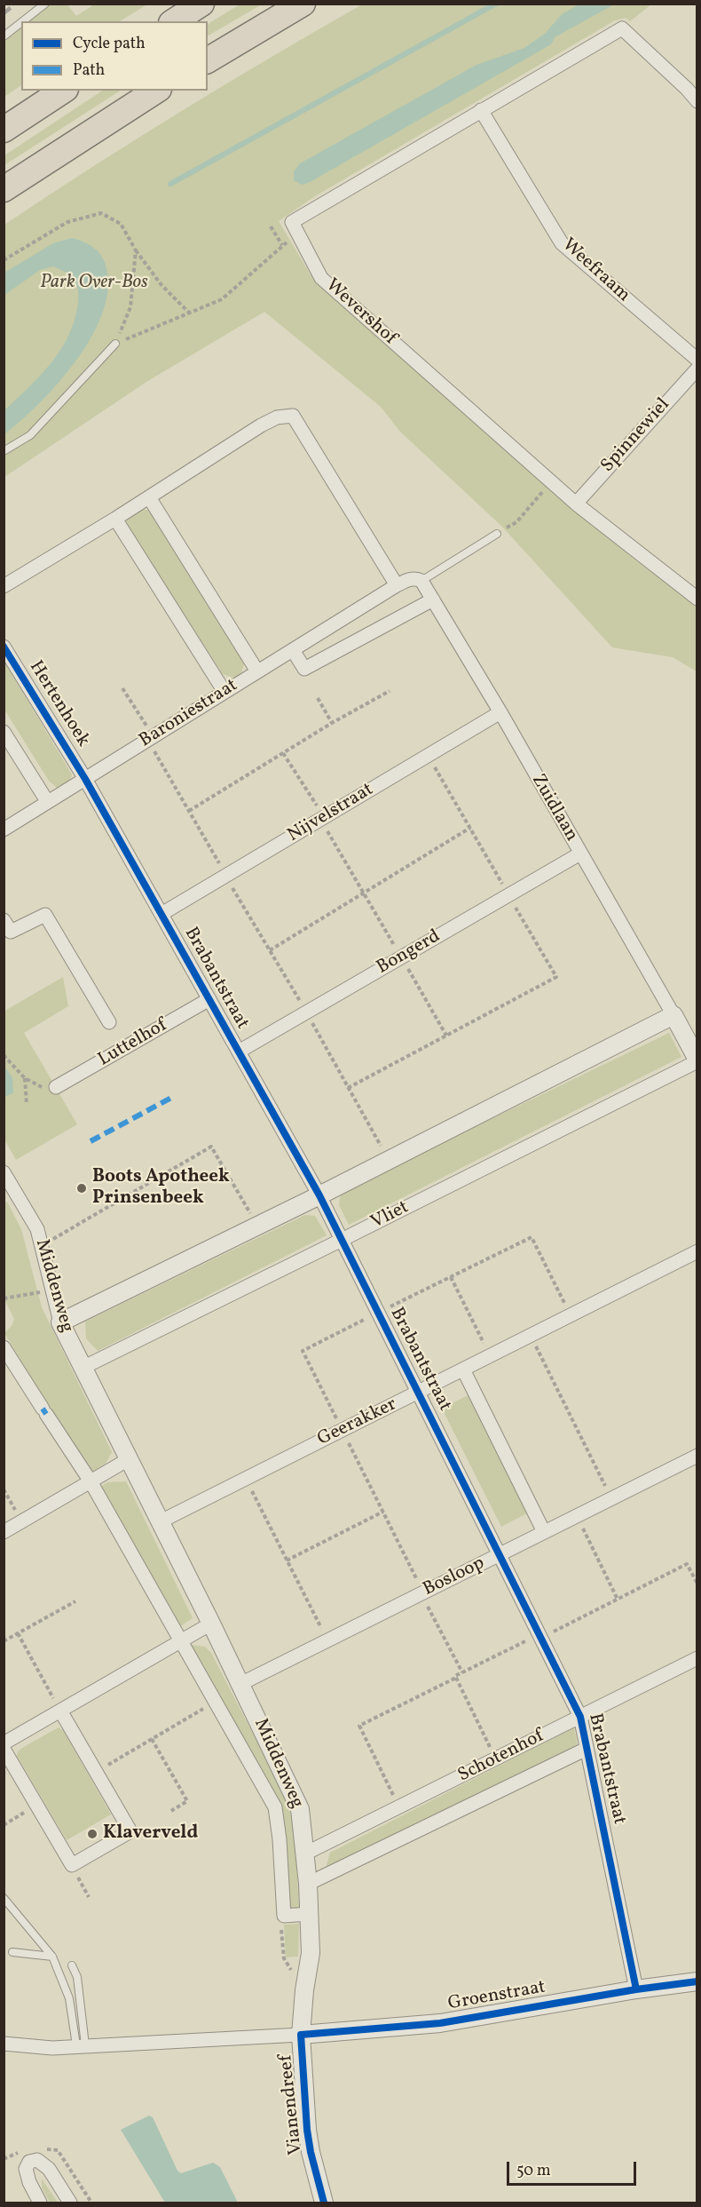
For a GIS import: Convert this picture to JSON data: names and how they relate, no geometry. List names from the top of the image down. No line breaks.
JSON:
{"streets":{"street":["Weefraam","Wevershof","Spinnewiel","Hertenhoek","Baroniestraat","Zuidlaan","Nijvelstraat","Bongerd","Brabantstraat","Luttelhof","Vliet","Middenweg","Geerakker","Bosloop","Schotenhof","Groenstraat","Vianendreef"]},"crossings":[["Wevershof","Spinnewiel"],["Hertenhoek","Baroniestraat"],["Hertenhoek","Brabantstraat"],["Baroniestraat","Brabantstraat"],["Zuidlaan","Nijvelstraat"],["Zuidlaan","Bongerd"],["Zuidlaan","Vliet"],["Nijvelstraat","Brabantstraat"],["Bongerd","Brabantstraat"],["Brabantstraat","Luttelhof"],["Brabantstraat","Vliet"],["Brabantstraat","Geerakker"],["Brabantstraat","Bosloop"],["Brabantstraat","Schotenhof"],["Brabantstraat","Groenstraat"],["Vliet","Middenweg"],["Middenweg","Geerakker"],["Middenweg","Bosloop"],["Middenweg","Schotenhof"],["Middenweg","Groenstraat"],["Middenweg","Vianendreef"],["Groenstraat","Vianendreef"]],"parks":["Park Over-Bos"],"places":["Boots Apotheek Prinsenbeek","Klaverveld"],"legend":["Cycle path","Path"],"scale_bar":"50 m"}
